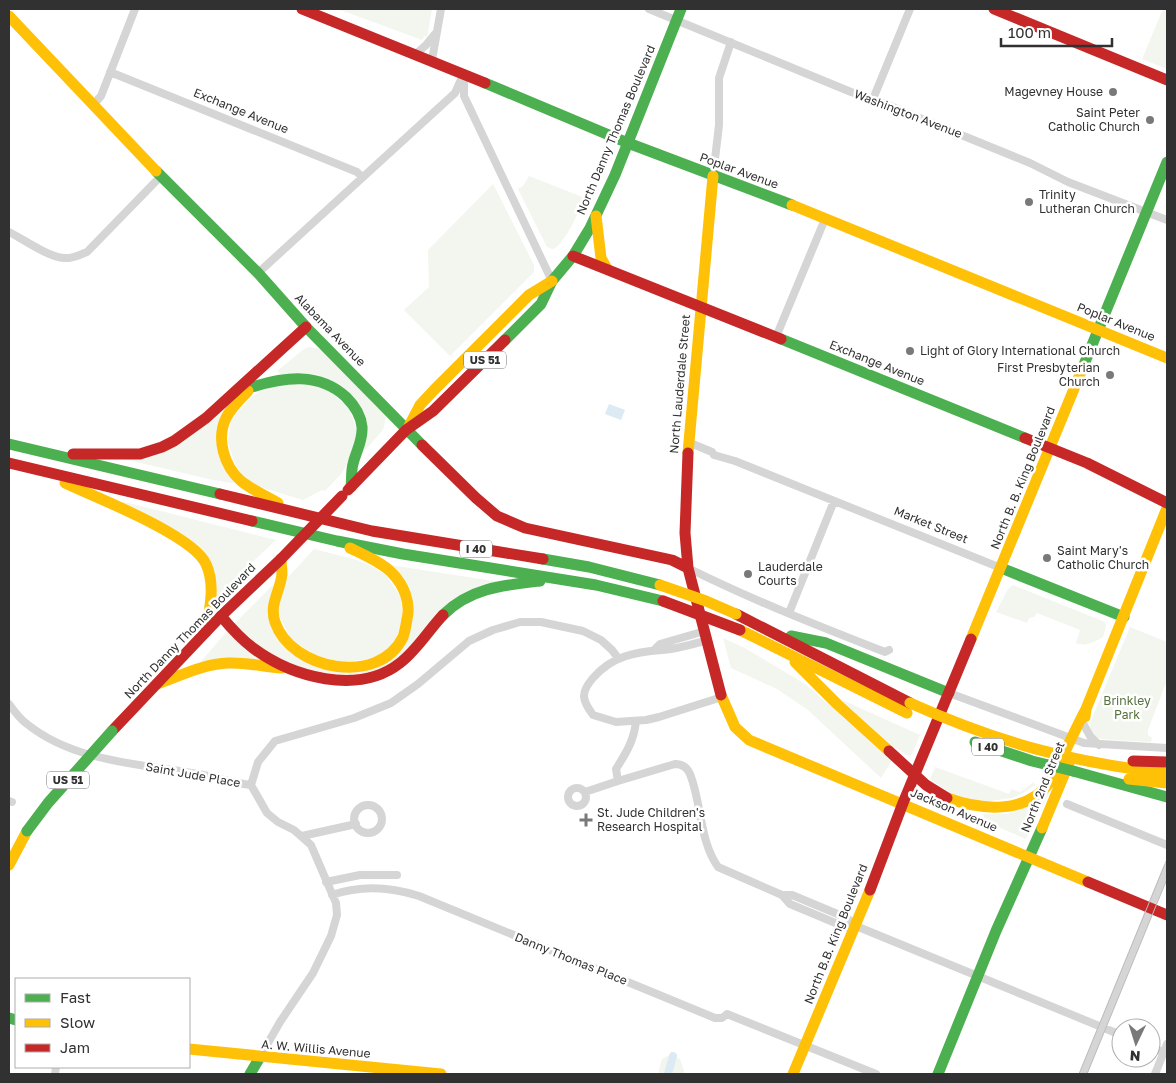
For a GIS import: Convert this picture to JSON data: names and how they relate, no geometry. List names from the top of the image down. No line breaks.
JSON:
{"streets":{"main road":["Exchange Avenue","North Danny Thomas Boulevard","Poplar Avenue","Alabama Avenue","US 51","North Lauderdale Street","North B. B. King Boulevard","Market Street","I 40","North 2nd Street","Jackson Avenue","North B.B. King Boulevard","A. W. Willis Avenue"],"street":["Washington Avenue","Saint Jude Place","Danny Thomas Place"]},"crossings":[["Exchange Avenue","North Danny Thomas Boulevard"],["Exchange Avenue","North Lauderdale Street"],["Exchange Avenue","North B. B. King Boulevard"],["Washington Avenue","North Danny Thomas Boulevard"],["Washington Avenue","North Lauderdale Street"],["Washington Avenue","North B. B. King Boulevard"],["North Danny Thomas Boulevard","Poplar Avenue"],["North Danny Thomas Boulevard","Alabama Avenue"],["Poplar Avenue","North Lauderdale Street"],["Poplar Avenue","North B. B. King Boulevard"],["Alabama Avenue","North Lauderdale Street"],["North Lauderdale Street","Market Street"],["North Lauderdale Street","Jackson Avenue"],["North B. B. King Boulevard","Market Street"],["North B. B. King Boulevard","Jackson Avenue"],["North B. B. King Boulevard","North B.B. King Boulevard"],["Market Street","North 2nd Street"],["Saint Jude Place","Danny Thomas Place"],["Saint Jude Place","A. W. Willis Avenue"],["North 2nd Street","Jackson Avenue"],["Jackson Avenue","North B.B. King Boulevard"],["North B.B. King Boulevard","Danny Thomas Place"]],"parks":["Brinkley Park"],"places":{"other":["Magevney House","Saint Peter Catholic Church","Trinity Lutheran Church","Light of Glory International Church","First Presbyterian Church","Saint Mary's Catholic Church","Lauderdale Courts"],"health":["St. Jude Children's Research Hospital"]},"legend":["Fast","Slow","Jam"],"scale_bar":"100 m","north":"bottom"}
